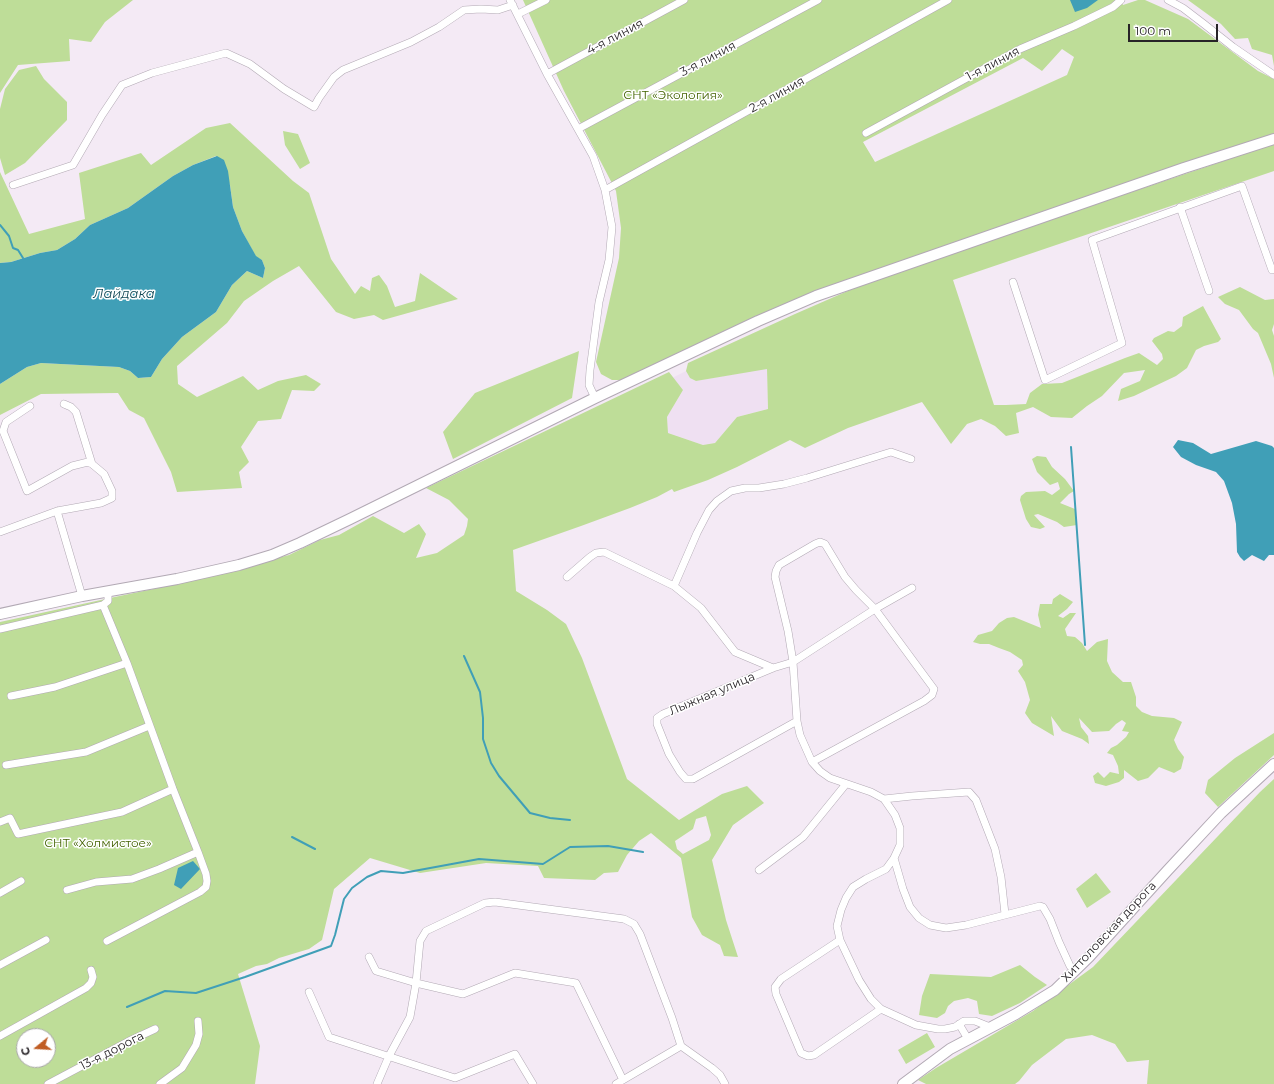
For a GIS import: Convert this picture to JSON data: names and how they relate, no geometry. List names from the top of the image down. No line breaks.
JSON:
{"streets":{"main road":["Хиттоловская дорога"],"street":["4-я линия","3-я линия","1-я линия","2-я линия","Лыжная улица","13-я дорога"]},"water":["Лайдака"],"parks":["СНТ «Экология»","СНТ «Холмистое»"],"scale_bar":"100 m","north":"left"}
